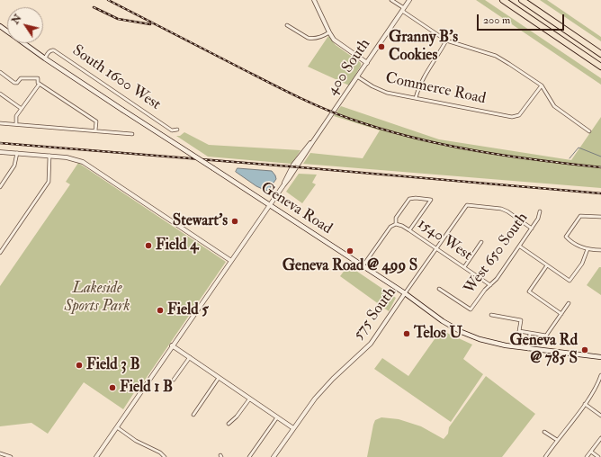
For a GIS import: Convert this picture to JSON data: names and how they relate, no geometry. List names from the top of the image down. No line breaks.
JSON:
{"streets":{"main road":["Geneva Road"],"street":["400 South","South 1600 West","Commerce Road","1540 West","West 650 South","575 South"]},"crossings":[["400 South","Commerce Road"],["400 South","Geneva Road"],["South 1600 West","Geneva Road"],["Geneva Road","575 South"],["1540 West","West 650 South"],["1540 West","575 South"],["West 650 South","575 South"]],"parks":["Lakeside Sports Park"],"places":["Granny B's Cookies","Stewart's","Field 4","Geneva Road @ 499 S","Field 5","Telos U","Geneva Rd @ 785 S","Field 3 B","Field 1 B"],"scale_bar":"200 m","north":"top left"}
